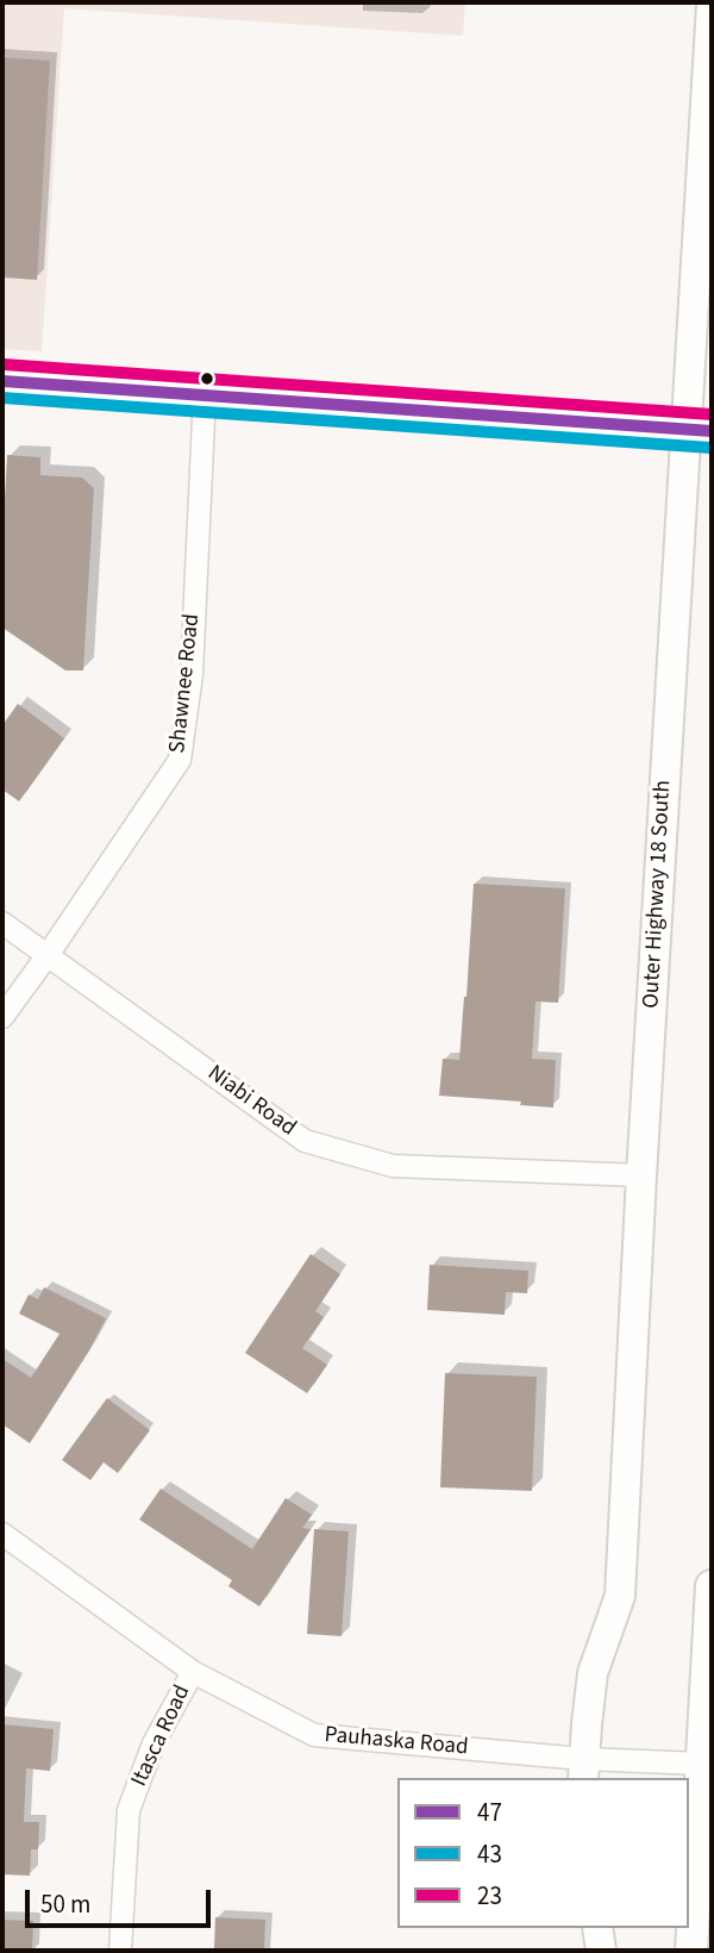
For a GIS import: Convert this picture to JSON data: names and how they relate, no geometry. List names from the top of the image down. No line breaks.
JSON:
{"streets":{"street":["Shawnee Road","Outer Highway 18 South","Niabi Road","Itasca Road","Pauhaska Road"]},"crossings":[["Shawnee Road","Niabi Road"],["Outer Highway 18 South","Niabi Road"],["Outer Highway 18 South","Pauhaska Road"],["Itasca Road","Pauhaska Road"]],"lines":["transit line 23","transit line 47","transit line 43"],"legend":["47","43","23"],"scale_bar":"50 m"}
